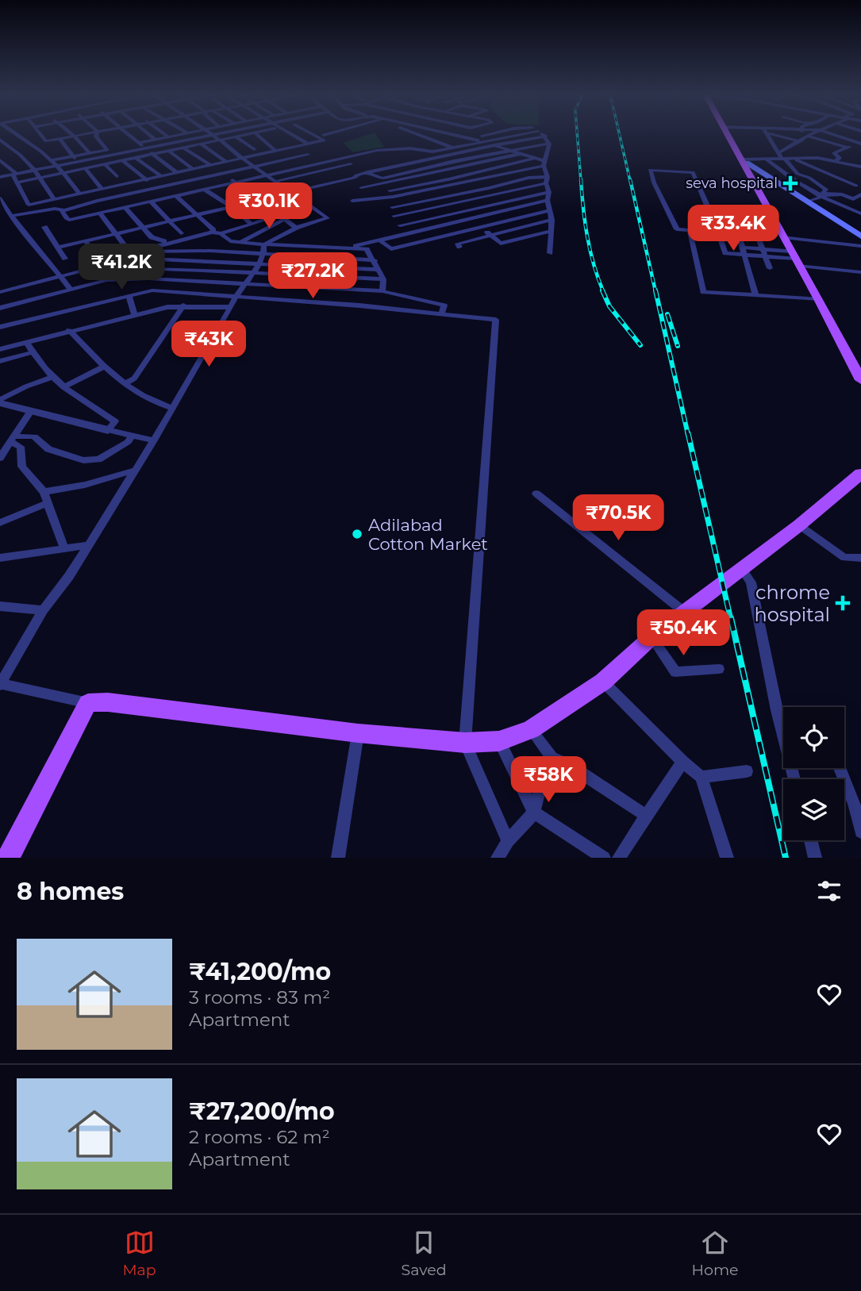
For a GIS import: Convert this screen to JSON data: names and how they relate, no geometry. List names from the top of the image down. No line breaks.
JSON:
{"places":{"health":["seva hospital","chrome hospital"],"other":["Adilabad Cotton Market"]},"page":{"price":["₹30.1K","₹33.4K","₹41.2K","₹27.2K","₹43K","₹70.5K","₹50.4K","₹58K"],"heading":"8 homes","list":[{"name":"₹41,200/mo","note":"3 rooms · 83 m² · Apartment"},{"name":"₹27,200/mo","note":"2 rooms · 62 m² · Apartment"}],"tabs":["Map","Saved","Home"]}}
